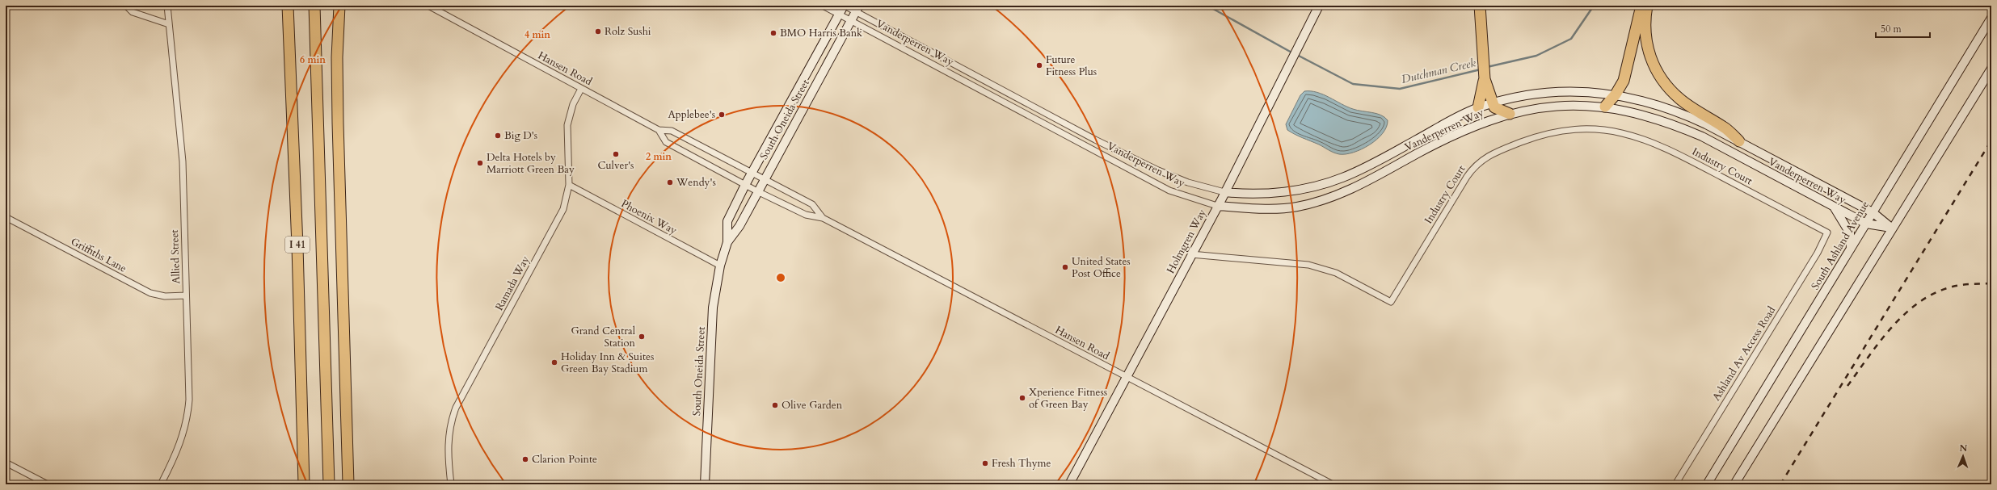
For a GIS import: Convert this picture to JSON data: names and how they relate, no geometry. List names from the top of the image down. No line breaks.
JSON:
{"streets":{"highway":["I 41"],"street":["Vanderperren Way","Hansen Road","South Oneida Street","Industry Court","Phoenix Way","Holmgren Way","South Ashland Avenue","Griffiths Lane","Allied Street","Ramada Way","Ashland Av Access Road"]},"crossings":[["Vanderperren Way","South Oneida Street"],["Vanderperren Way","Holmgren Way"],["Vanderperren Way","South Ashland Avenue"],["Hansen Road","South Oneida Street"],["Hansen Road","Holmgren Way"],["Hansen Road","Ramada Way"],["South Oneida Street","Phoenix Way"],["Industry Court","Holmgren Way"],["Industry Court","Ashland Av Access Road"],["Phoenix Way","Ramada Way"],["Griffiths Lane","Allied Street"]],"water":["Dutchman Creek"],"places":["Rolz Sushi","BMO Harris Bank","Future Fitness Plus","Applebee's","Big D's","Culver's","Delta Hotels by Marriott Green Bay","Wendy's","United States Post Office","Grand Central Station","Holiday Inn & Suites Green Bay Stadium","Xperience Fitness of Green Bay","Olive Garden","Clarion Pointe","Fresh Thyme"],"scale_bar":"50 m","north":"top","rings":["4 min","6 min","2 min"]}
